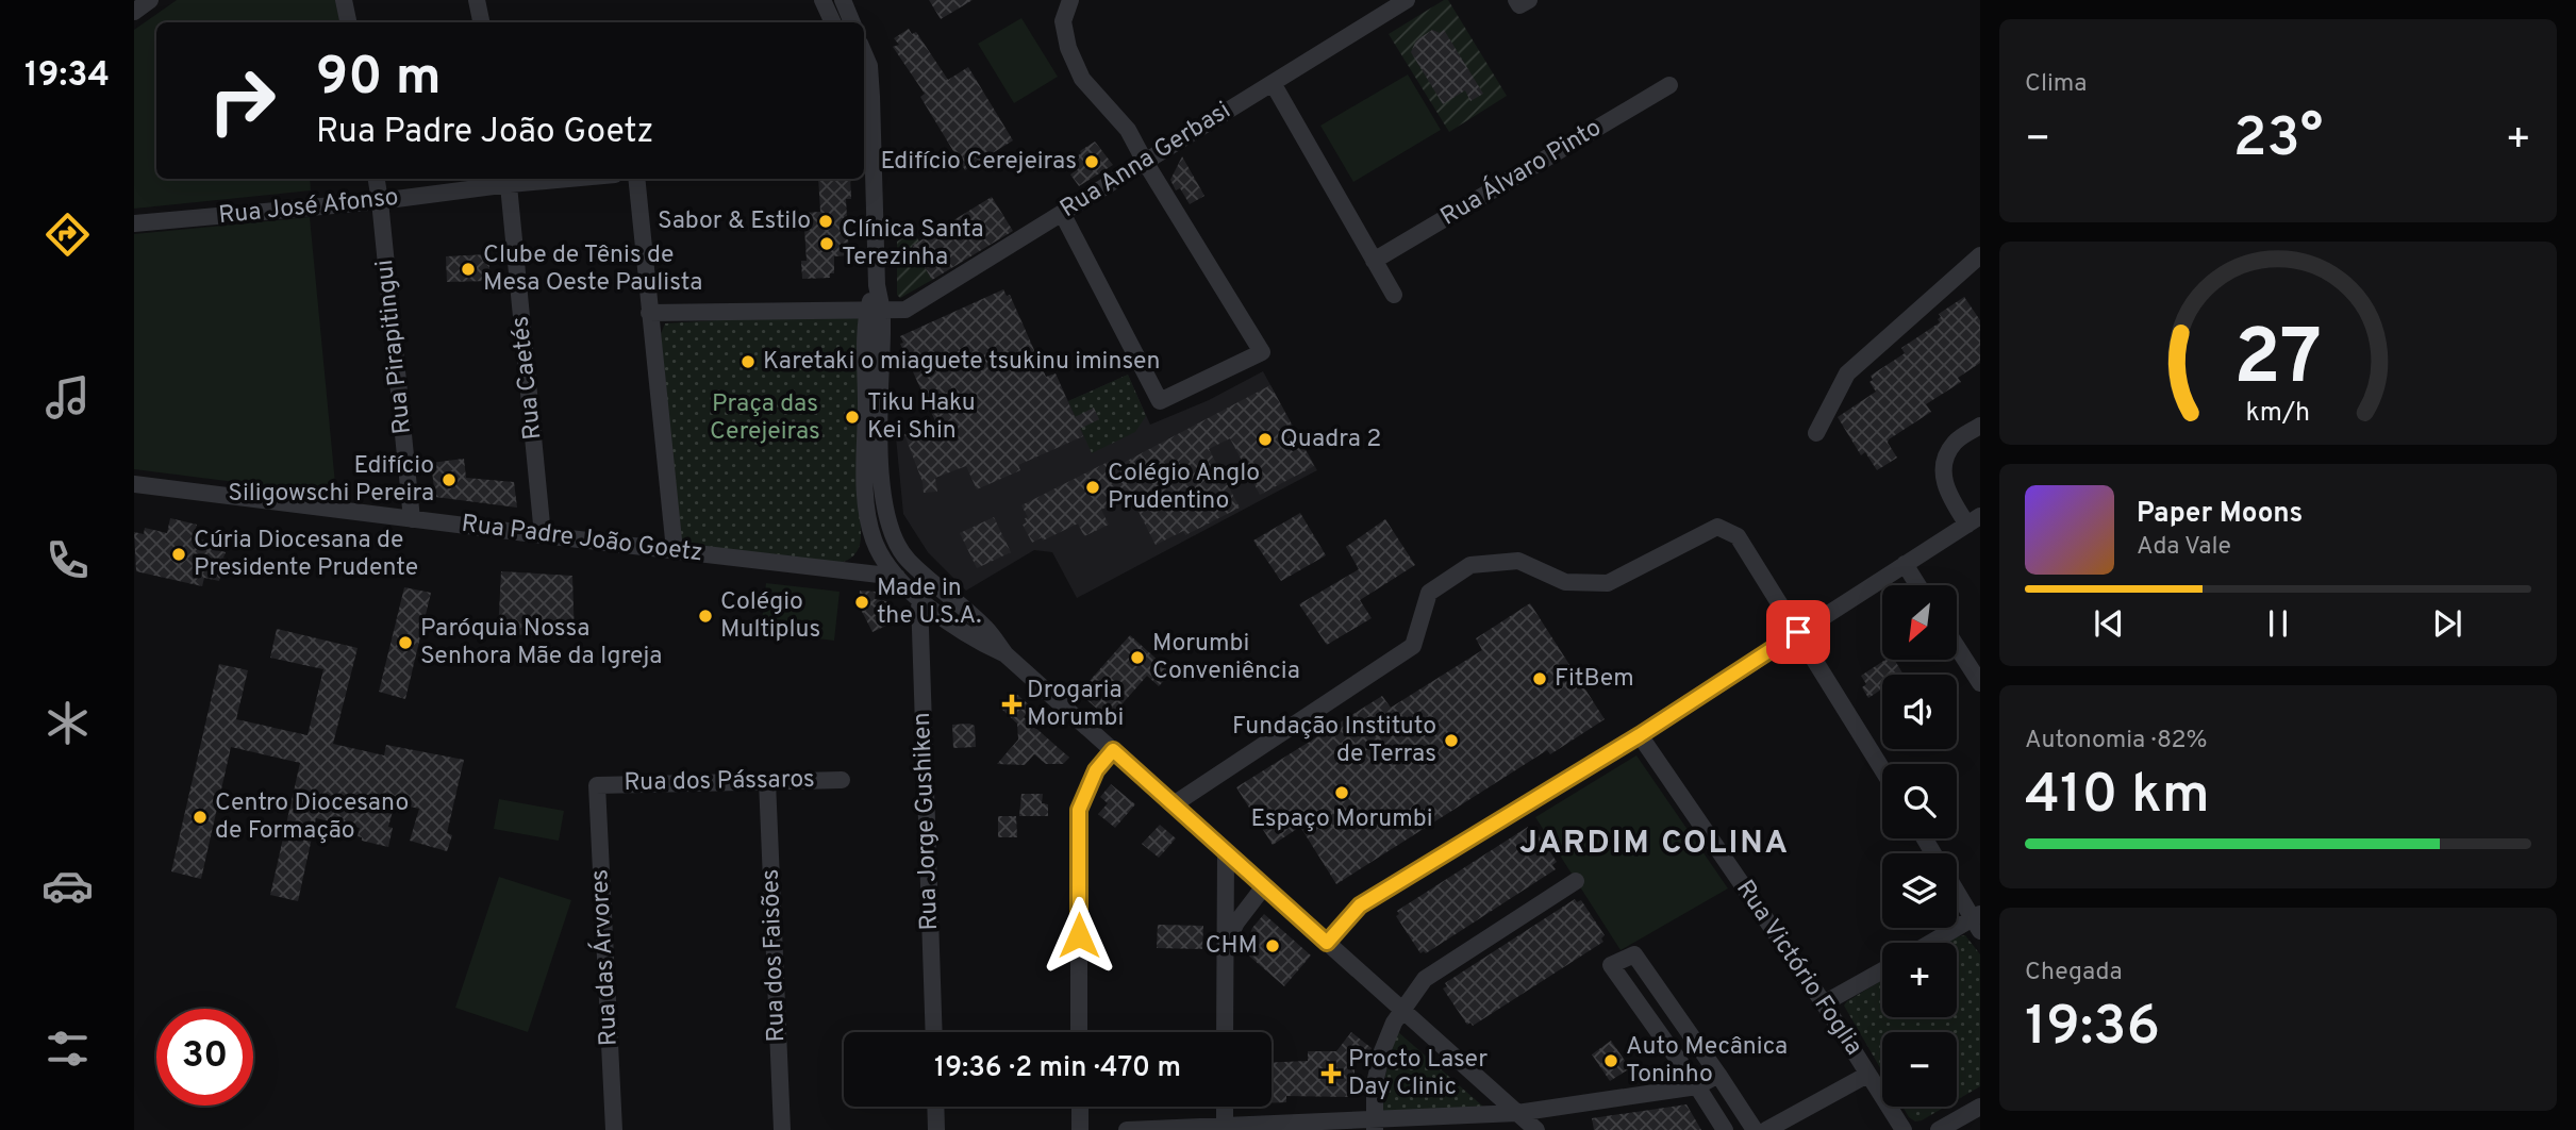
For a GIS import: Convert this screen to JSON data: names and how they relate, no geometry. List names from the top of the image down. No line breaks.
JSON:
{"streets":{"street":["Rua Anna Gerbasi","Rua Álvaro Pinto","Rua José Afonso","Rua Pirapitingui","Rua Caetés","Rua Padre João Goetz","Rua dos Pássaros","Rua Jorge Gushiken","Rua dos Faisões","Rua das Árvores","Rua Victório Foglia"]},"crossings":[["Rua José Afonso","Rua Pirapitingui"],["Rua José Afonso","Rua Caetés"],["Rua Pirapitingui","Rua Padre João Goetz"],["Rua Caetés","Rua Padre João Goetz"],["Rua dos Pássaros","Rua dos Faisões"],["Rua dos Pássaros","Rua das Árvores"]],"districts":["JARDIM COLINA"],"parks":["Praça das Cerejeiras"],"places":{"other":["Edifício Cerejeiras","Sabor & Estilo","Clínica Santa Terezinha","Clube de Tênis de Mesa Oeste Paulista","Karetaki o miaguete tsukinu iminsen","Tiku Haku Kei Shin","Quadra 2","Edifício Siligowschi Pereira","Colégio Anglo Prudentino","Cúria Diocesana de Presidente Prudente","Made in the U.S.A.","Colégio Multiplus","Paróquia Nossa Senhora Mãe da Igreja","Morumbi Conveniência","FitBem","Fundação Instituto de Terras","Espaço Morumbi","Centro Diocesano de Formação","CHM","Auto Mecânica Toninho"],"health":["Drogaria Morumbi","Procto Laser Day Clinic"]},"north":"bottom left","page":{"tabs":"19:34","tile":["Clima",["Autonomia · 82%","410 km"],["Chegada","19:36"]],"turn":["90 m","Rua Padre João Goetz"],"heat":["−","23°","+"],"song":["Paper Moons","Ada Vale"],"map_buttons":["+","−"],"limit":"30","trip":"19:36 · 2 min · 470 m","gauge":["27","km/h"]}}
